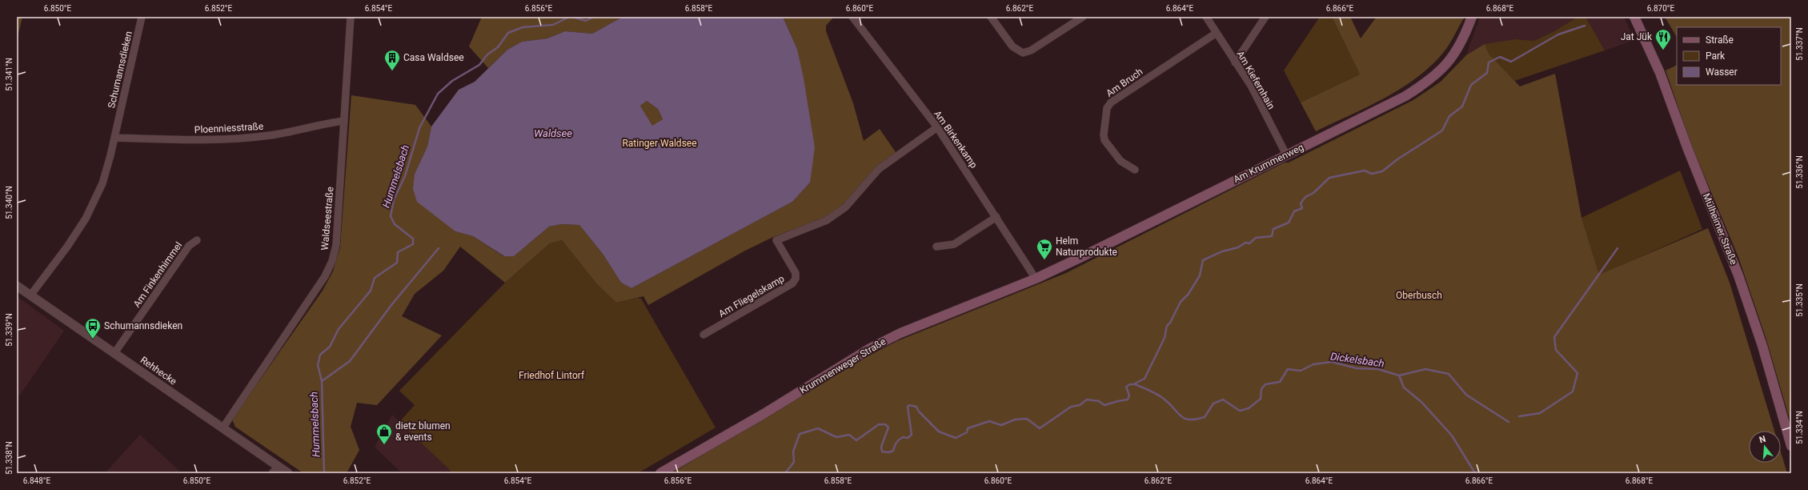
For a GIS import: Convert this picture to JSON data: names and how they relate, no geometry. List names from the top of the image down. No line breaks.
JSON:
{"streets":{"main road":["Am Krummenweg","Mülheimer Straße","Krummenweger Straße"],"street":["Schumannsdieken","Am Kiefernhain","Am Bruch","Ploenniesstraße","Am Birkenkamp","Waldseestraße","Am Finkenhimmel","Am Fliegelskamp","Rehhecke"]},"crossings":[["Schumannsdieken","Ploenniesstraße"],["Schumannsdieken","Rehhecke"],["Am Kiefernhain","Am Bruch"],["Am Kiefernhain","Am Krummenweg"],["Ploenniesstraße","Waldseestraße"],["Am Birkenkamp","Am Krummenweg"],["Am Birkenkamp","Am Fliegelskamp"],["Am Birkenkamp","Krummenweger Straße"],["Am Krummenweg","Krummenweger Straße"],["Waldseestraße","Rehhecke"],["Am Finkenhimmel","Rehhecke"]],"water":["Waldsee","Hummelsbach","Dickelsbach"],"parks":["Ratinger Waldsee","Oberbusch","Friedhof Lintorf"],"places":{"restaurant":["Jat Jük"],"building":["Casa Waldsee"],"supermarket":["Helm Naturprodukte"],"bus stop":["Schumannsdieken"],"shop":["dietz blumen & events"]},"legend":["Straße","Park","Wasser"],"north":"top","coordinates":["6.850°E","6.852°E","6.854°E","6.856°E","6.858°E","6.860°E","6.862°E","6.864°E","6.866°E","6.868°E","6.870°E","51.337°N","51.341°N","51.336°N","51.340°N","51.335°N","51.339°N","51.334°N","51.338°N","6.848°E"]}
